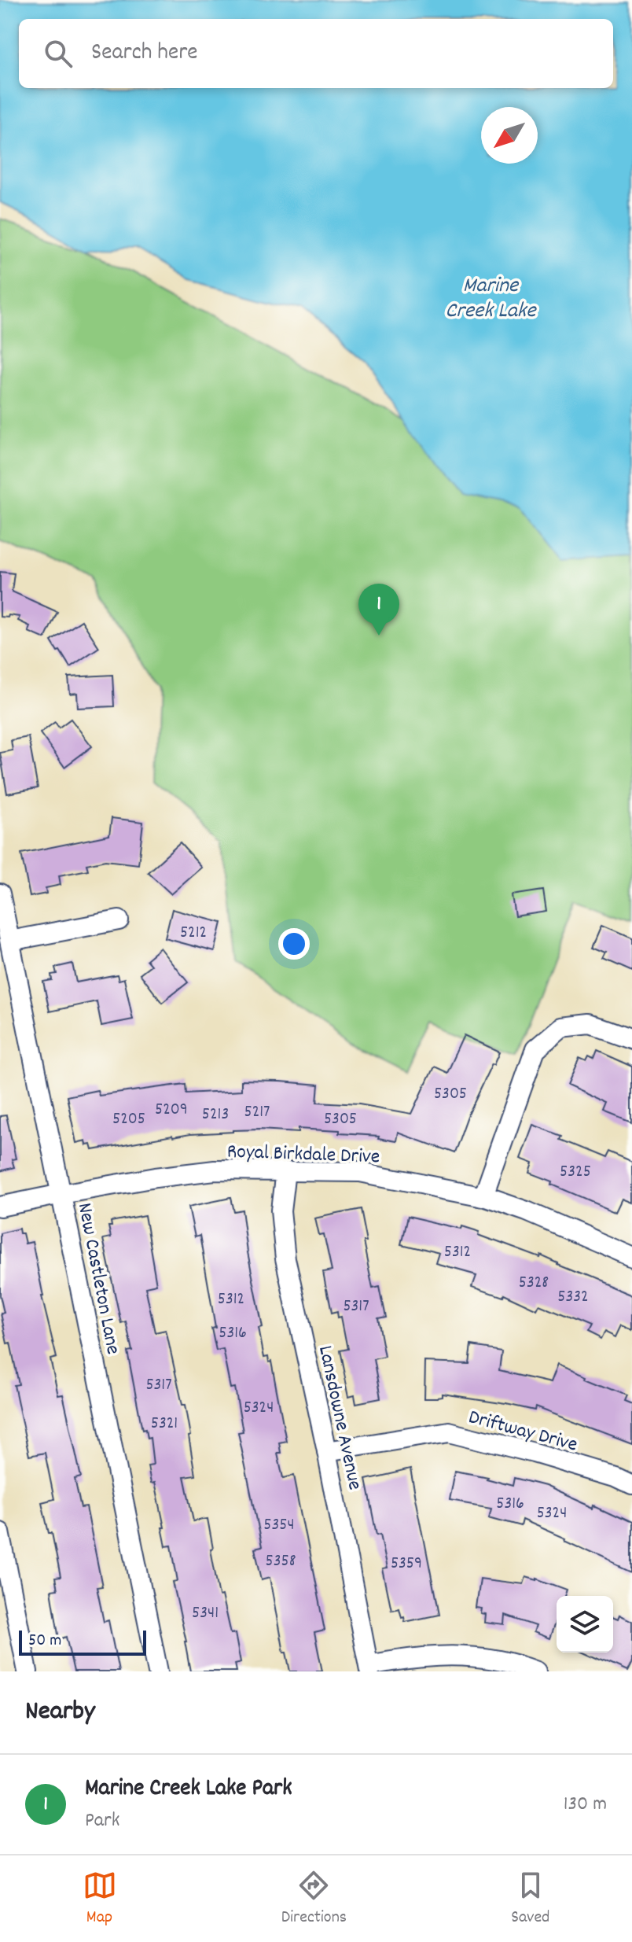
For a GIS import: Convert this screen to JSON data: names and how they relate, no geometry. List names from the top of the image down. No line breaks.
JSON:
{"streets":{"street":["Royal Birkdale Drive","New Castleton Lane","Lansdowne Avenue","Driftway Drive"]},"crossings":[["Royal Birkdale Drive","New Castleton Lane"],["Royal Birkdale Drive","Lansdowne Avenue"],["Lansdowne Avenue","Driftway Drive"]],"water":["Marine Creek Lake"],"house_numbers":["5212","5305","5209","5217","5213","5205","5305","5325","5312","5328","5332","5312","5317","5316","5317","5324","5321","5316","5324","5354","5358","5359","5341"],"scale_bar":"50 m","north":"bottom left","page":{"search":"Search here","pins":"1","scale":"50 m","heading":"Nearby","list":[{"mark":"1","name":"Marine Creek Lake Park","note":"Park","value":"130 m"}],"nav":["Map","Directions","Saved"]}}
